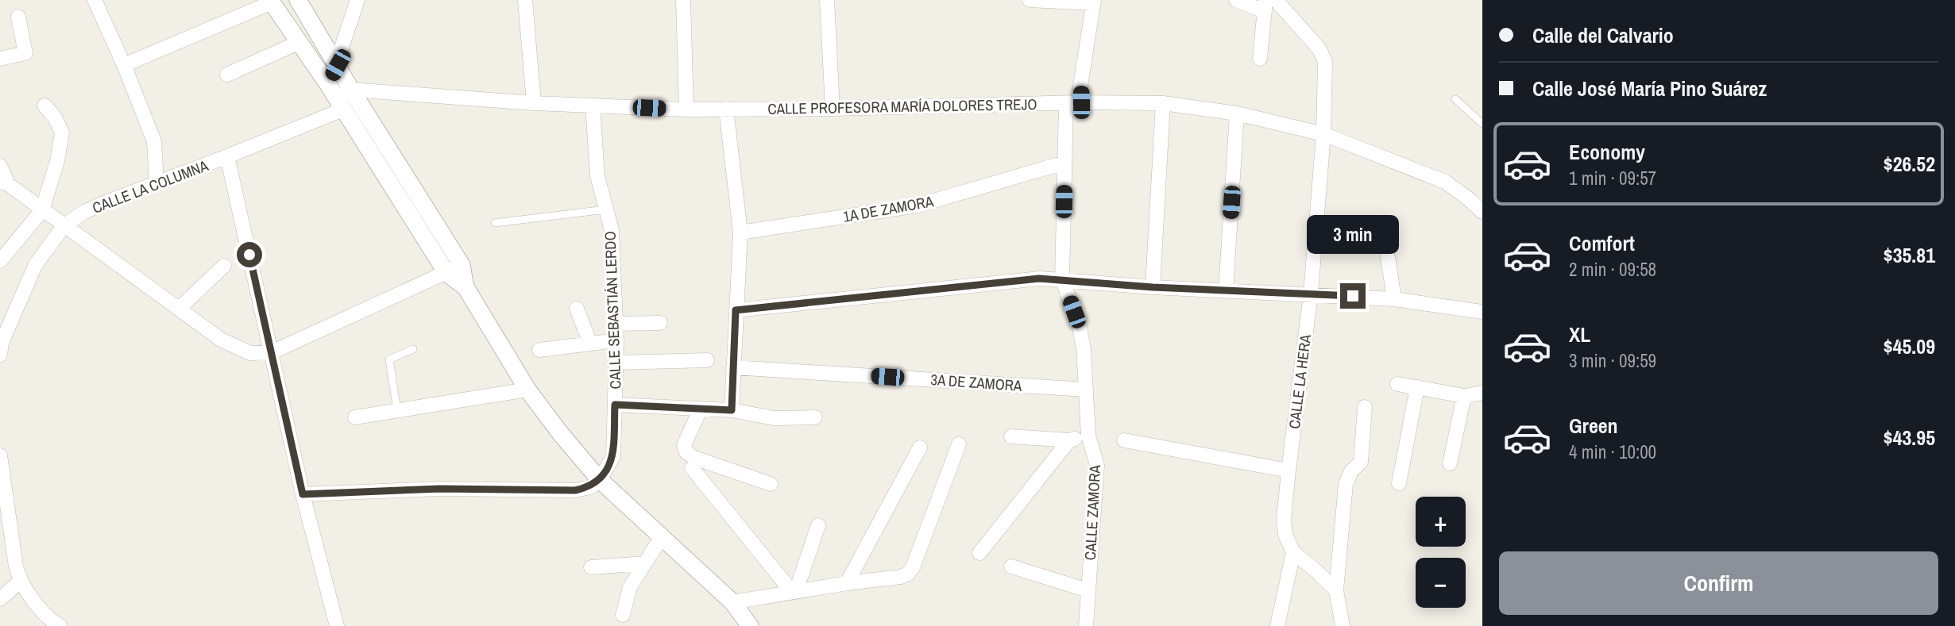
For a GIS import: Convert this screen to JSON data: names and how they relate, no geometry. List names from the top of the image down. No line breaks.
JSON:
{"streets":{"street":["CALLE PROFESORA MARÍA DOLORES TREJO","CALLE LA COLUMNA","1A DE ZAMORA","CALLE SEBASTIÁN LERDO","CALLE LA HERA","3A DE ZAMORA","CALLE ZAMORA"]},"crossings":[["CALLE PROFESORA MARÍA DOLORES TREJO","CALLE LA COLUMNA"],["CALLE PROFESORA MARÍA DOLORES TREJO","CALLE SEBASTIÁN LERDO"],["CALLE PROFESORA MARÍA DOLORES TREJO","CALLE LA HERA"],["CALLE PROFESORA MARÍA DOLORES TREJO","CALLE ZAMORA"],["1A DE ZAMORA","CALLE ZAMORA"],["3A DE ZAMORA","CALLE ZAMORA"]],"page":{"banner":["Calle del Calvario","Calle José María Pino Suárez"],"list":[{"name":"Economy","note":"1 min · 09:57","value":"$26.52"},{"name":"Comfort","note":"2 min · 09:58","value":"$35.81"},{"name":"XL","note":"3 min · 09:59","value":"$45.09"},{"name":"Green","note":"4 min · 10:00","value":"$43.95"}],"bubble":"3 min","map_buttons":["+","−"],"buttons":"Confirm"}}
